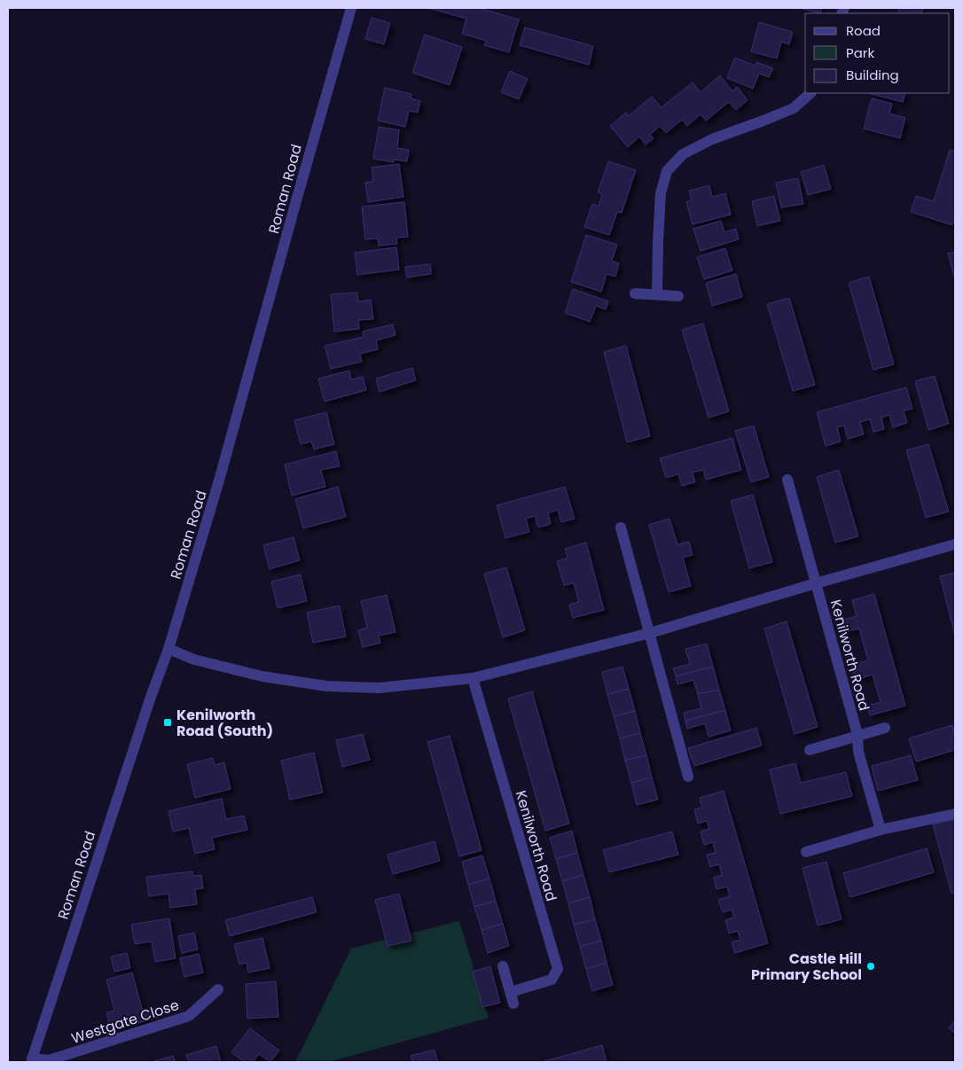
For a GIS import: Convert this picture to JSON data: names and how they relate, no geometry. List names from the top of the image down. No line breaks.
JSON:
{"streets":{"street":["Roman Road","Kenilworth Road","Westgate Close"]},"crossings":[["Roman Road","Kenilworth Road"],["Roman Road","Westgate Close"]],"places":{"transit":["Kenilworth Road (South)"],"other":["Castle Hill Primary School"]},"legend":["Road","Park","Building"]}
